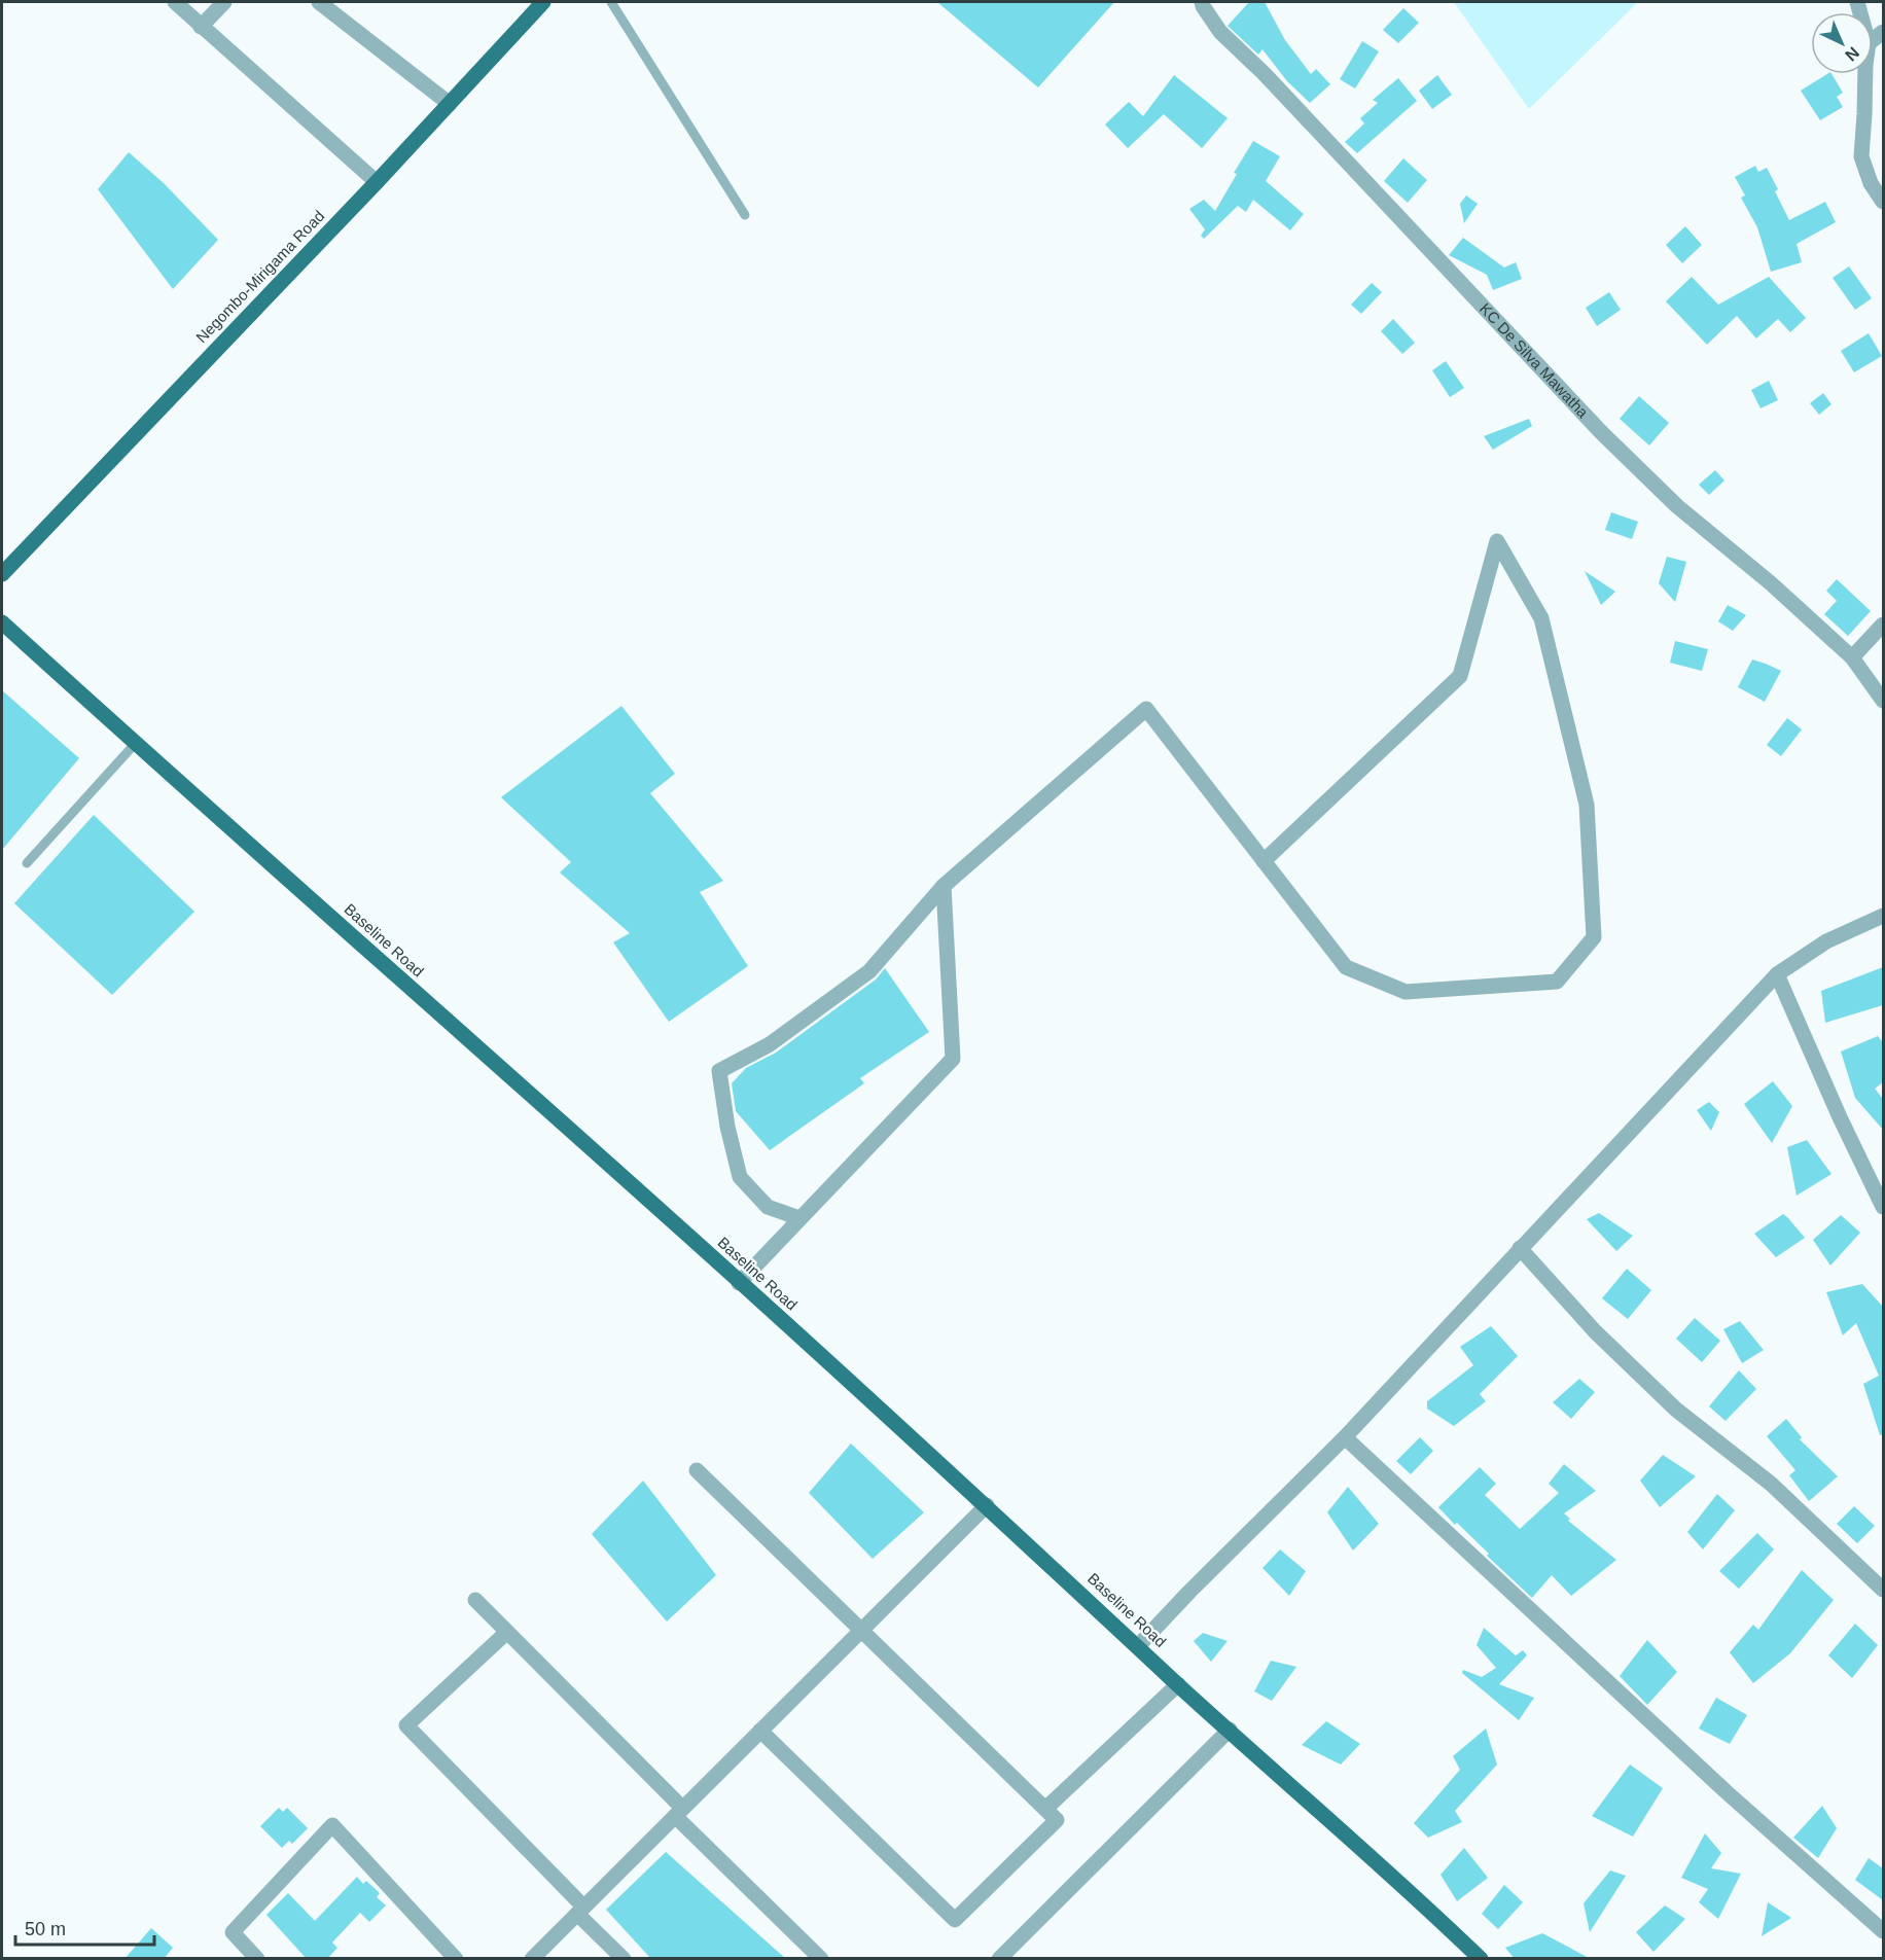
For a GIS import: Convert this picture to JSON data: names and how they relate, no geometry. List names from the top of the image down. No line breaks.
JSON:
{"streets":{"main road":["Negombo-Mirigama Road","Baseline Road"],"street":["KC De Silva Mawatha"]},"scale_bar":"50 m","north":"bottom right"}
